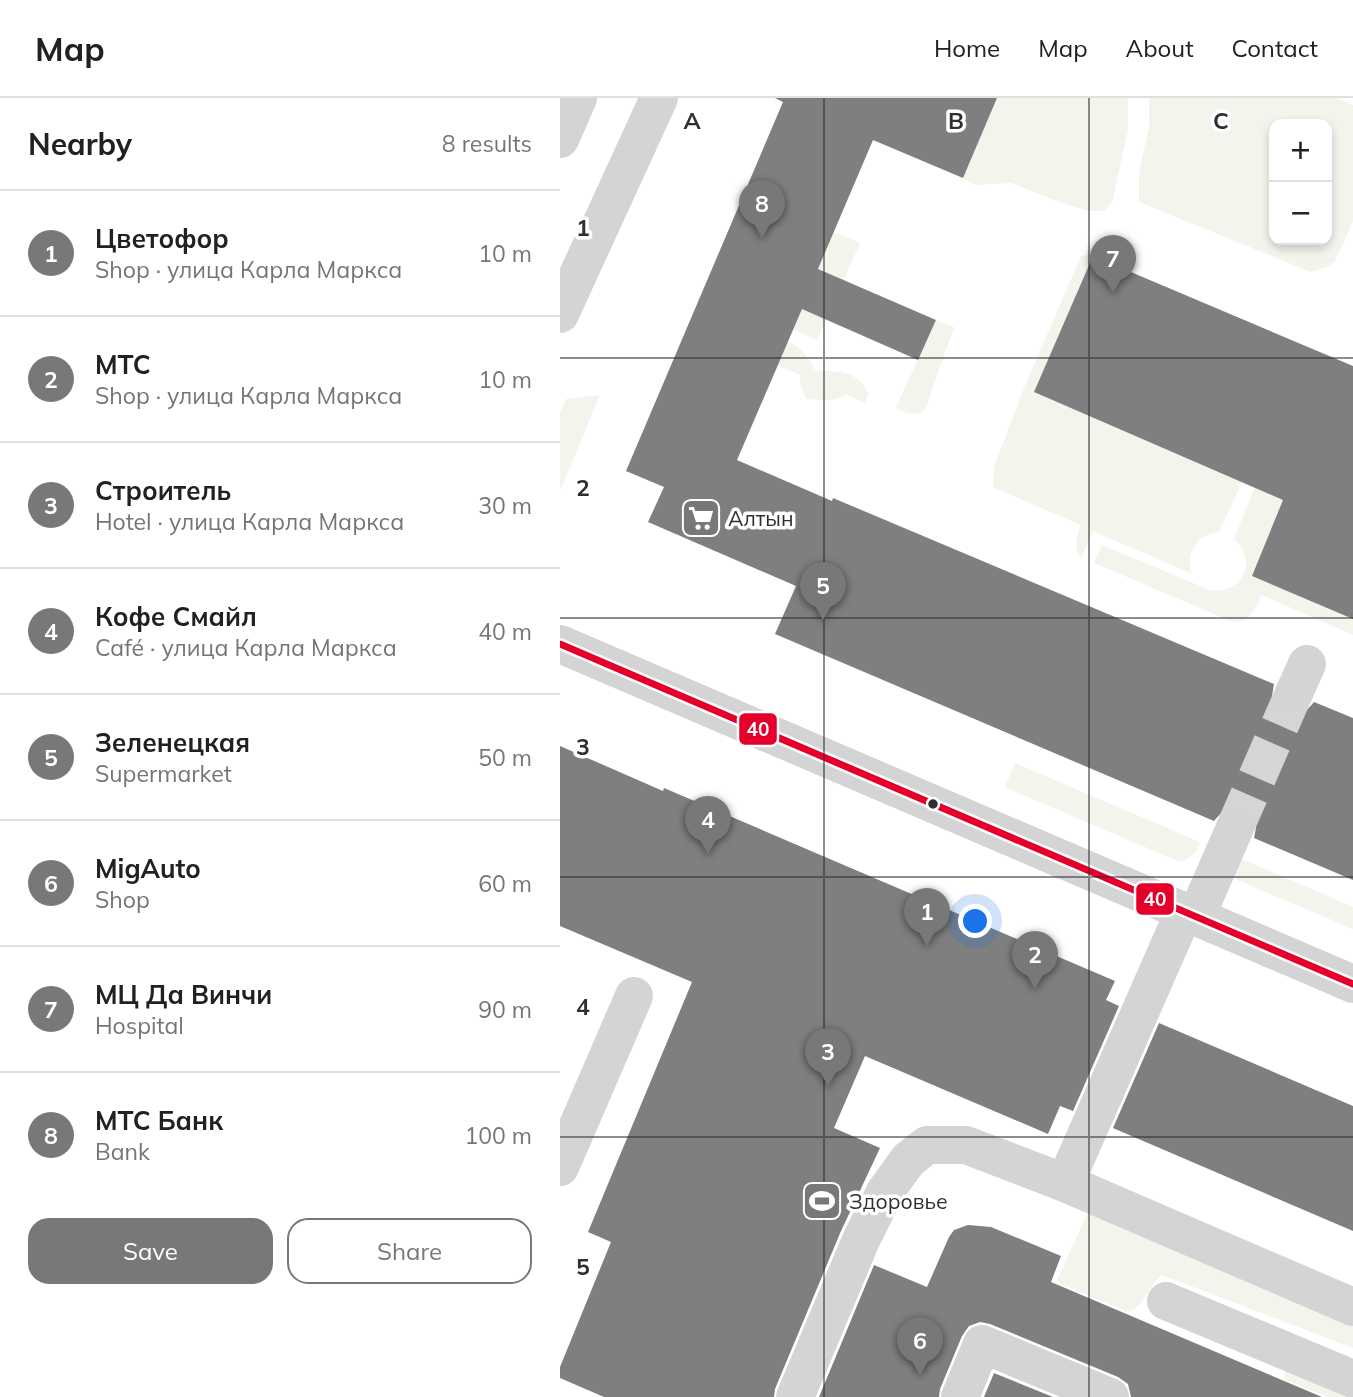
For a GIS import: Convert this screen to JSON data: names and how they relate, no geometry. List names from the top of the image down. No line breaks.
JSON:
{"places":{"supermarket":["Алтын"],"sports":["Здоровье"]},"lines":["transit line 40"],"page":{"header":"Map","nav":["Home","Map","About","Contact"],"heading":["Nearby","8 results"],"map_buttons":["+","−"],"pins":["8","7","5","4","1","2","3","6"],"list":[{"mark":"1","name":"Цветофор","note":"Shop · улица Карла Маркса","value":"10 m"},{"mark":"2","name":"МТС","note":"Shop · улица Карла Маркса","value":"10 m"},{"mark":"3","name":"Строитель","note":"Hotel · улица Карла Маркса","value":"30 m"},{"mark":"4","name":"Кофе Смайл","note":"Café · улица Карла Маркса","value":"40 m"},{"mark":"5","name":"Зеленецкая","note":"Supermarket","value":"50 m"},{"mark":"6","name":"MigAuto","note":"Shop","value":"60 m"},{"mark":"7","name":"МЦ Да Винчи","note":"Hospital","value":"90 m"},{"mark":"8","name":"МТС Банк","note":"Bank","value":"100 m"}],"buttons":["Save","Share"]},"grid":{"columns":["A","B","C"],"rows":["1","2","3","4","5"]}}
